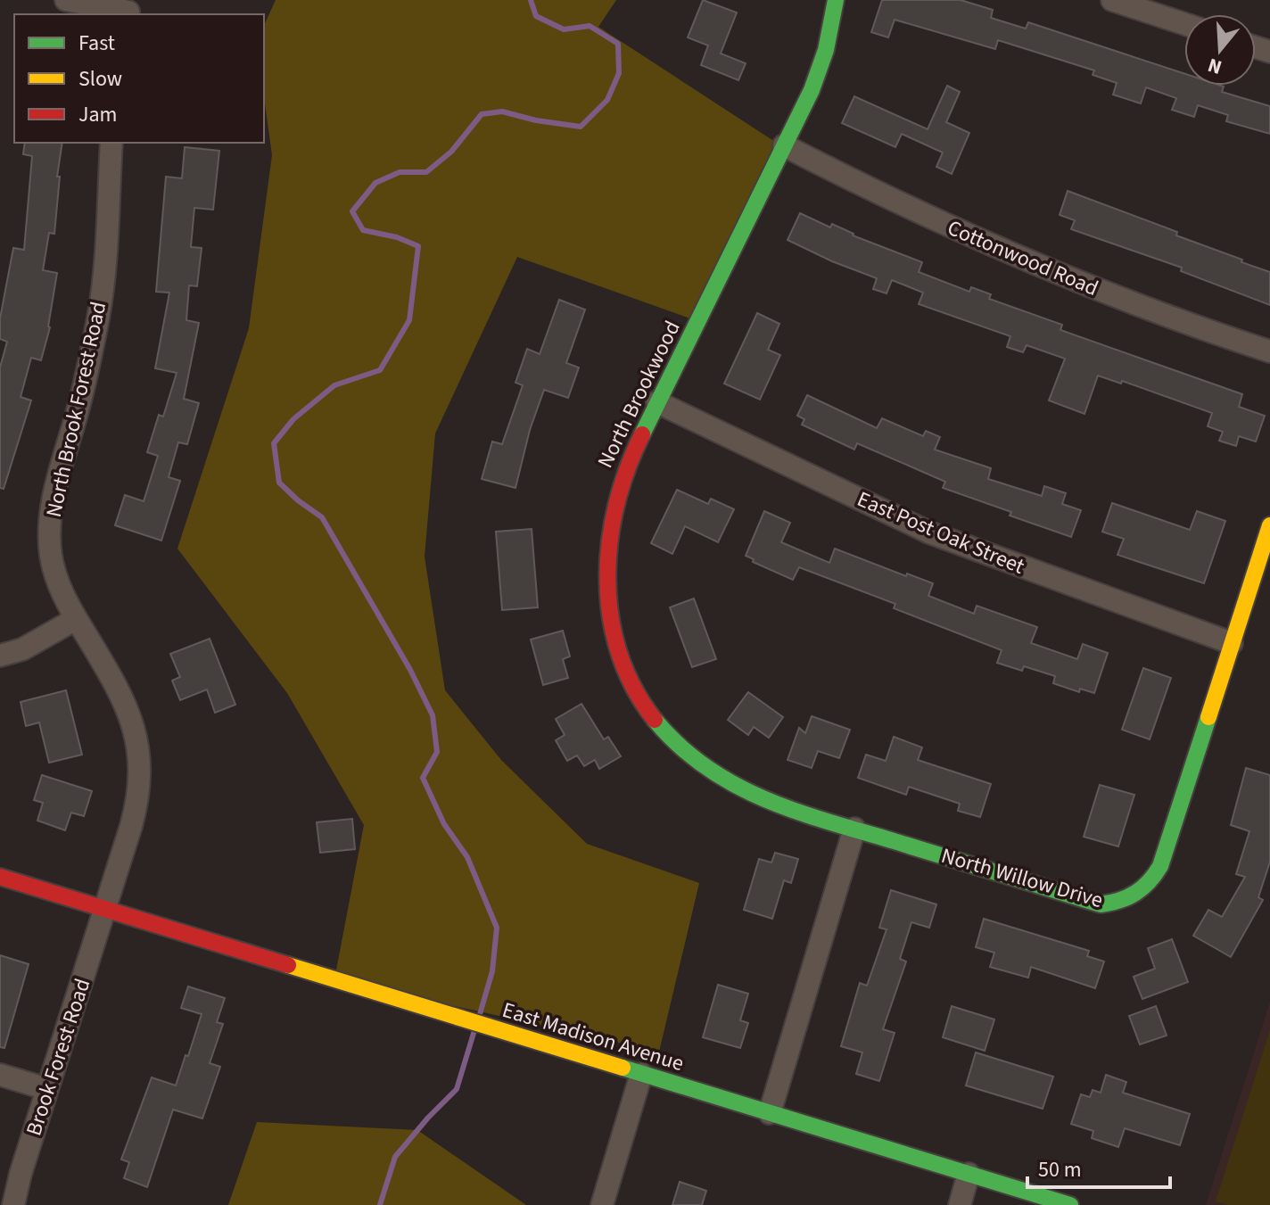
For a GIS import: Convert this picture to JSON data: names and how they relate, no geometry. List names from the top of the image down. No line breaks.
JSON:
{"streets":{"street":["Cottonwood Road","North Brookwood","North Brook Forest Road","East Post Oak Street","North Willow Drive","East Madison Avenue","Brook Forest Road"]},"crossings":[["Cottonwood Road","North Brookwood"],["North Brookwood","East Post Oak Street"],["North Brookwood","North Willow Drive"],["North Brook Forest Road","East Madison Avenue"],["North Brook Forest Road","Brook Forest Road"],["East Post Oak Street","North Willow Drive"],["East Madison Avenue","Brook Forest Road"]],"legend":["Fast","Slow","Jam"],"scale_bar":"50 m","north":"bottom"}
